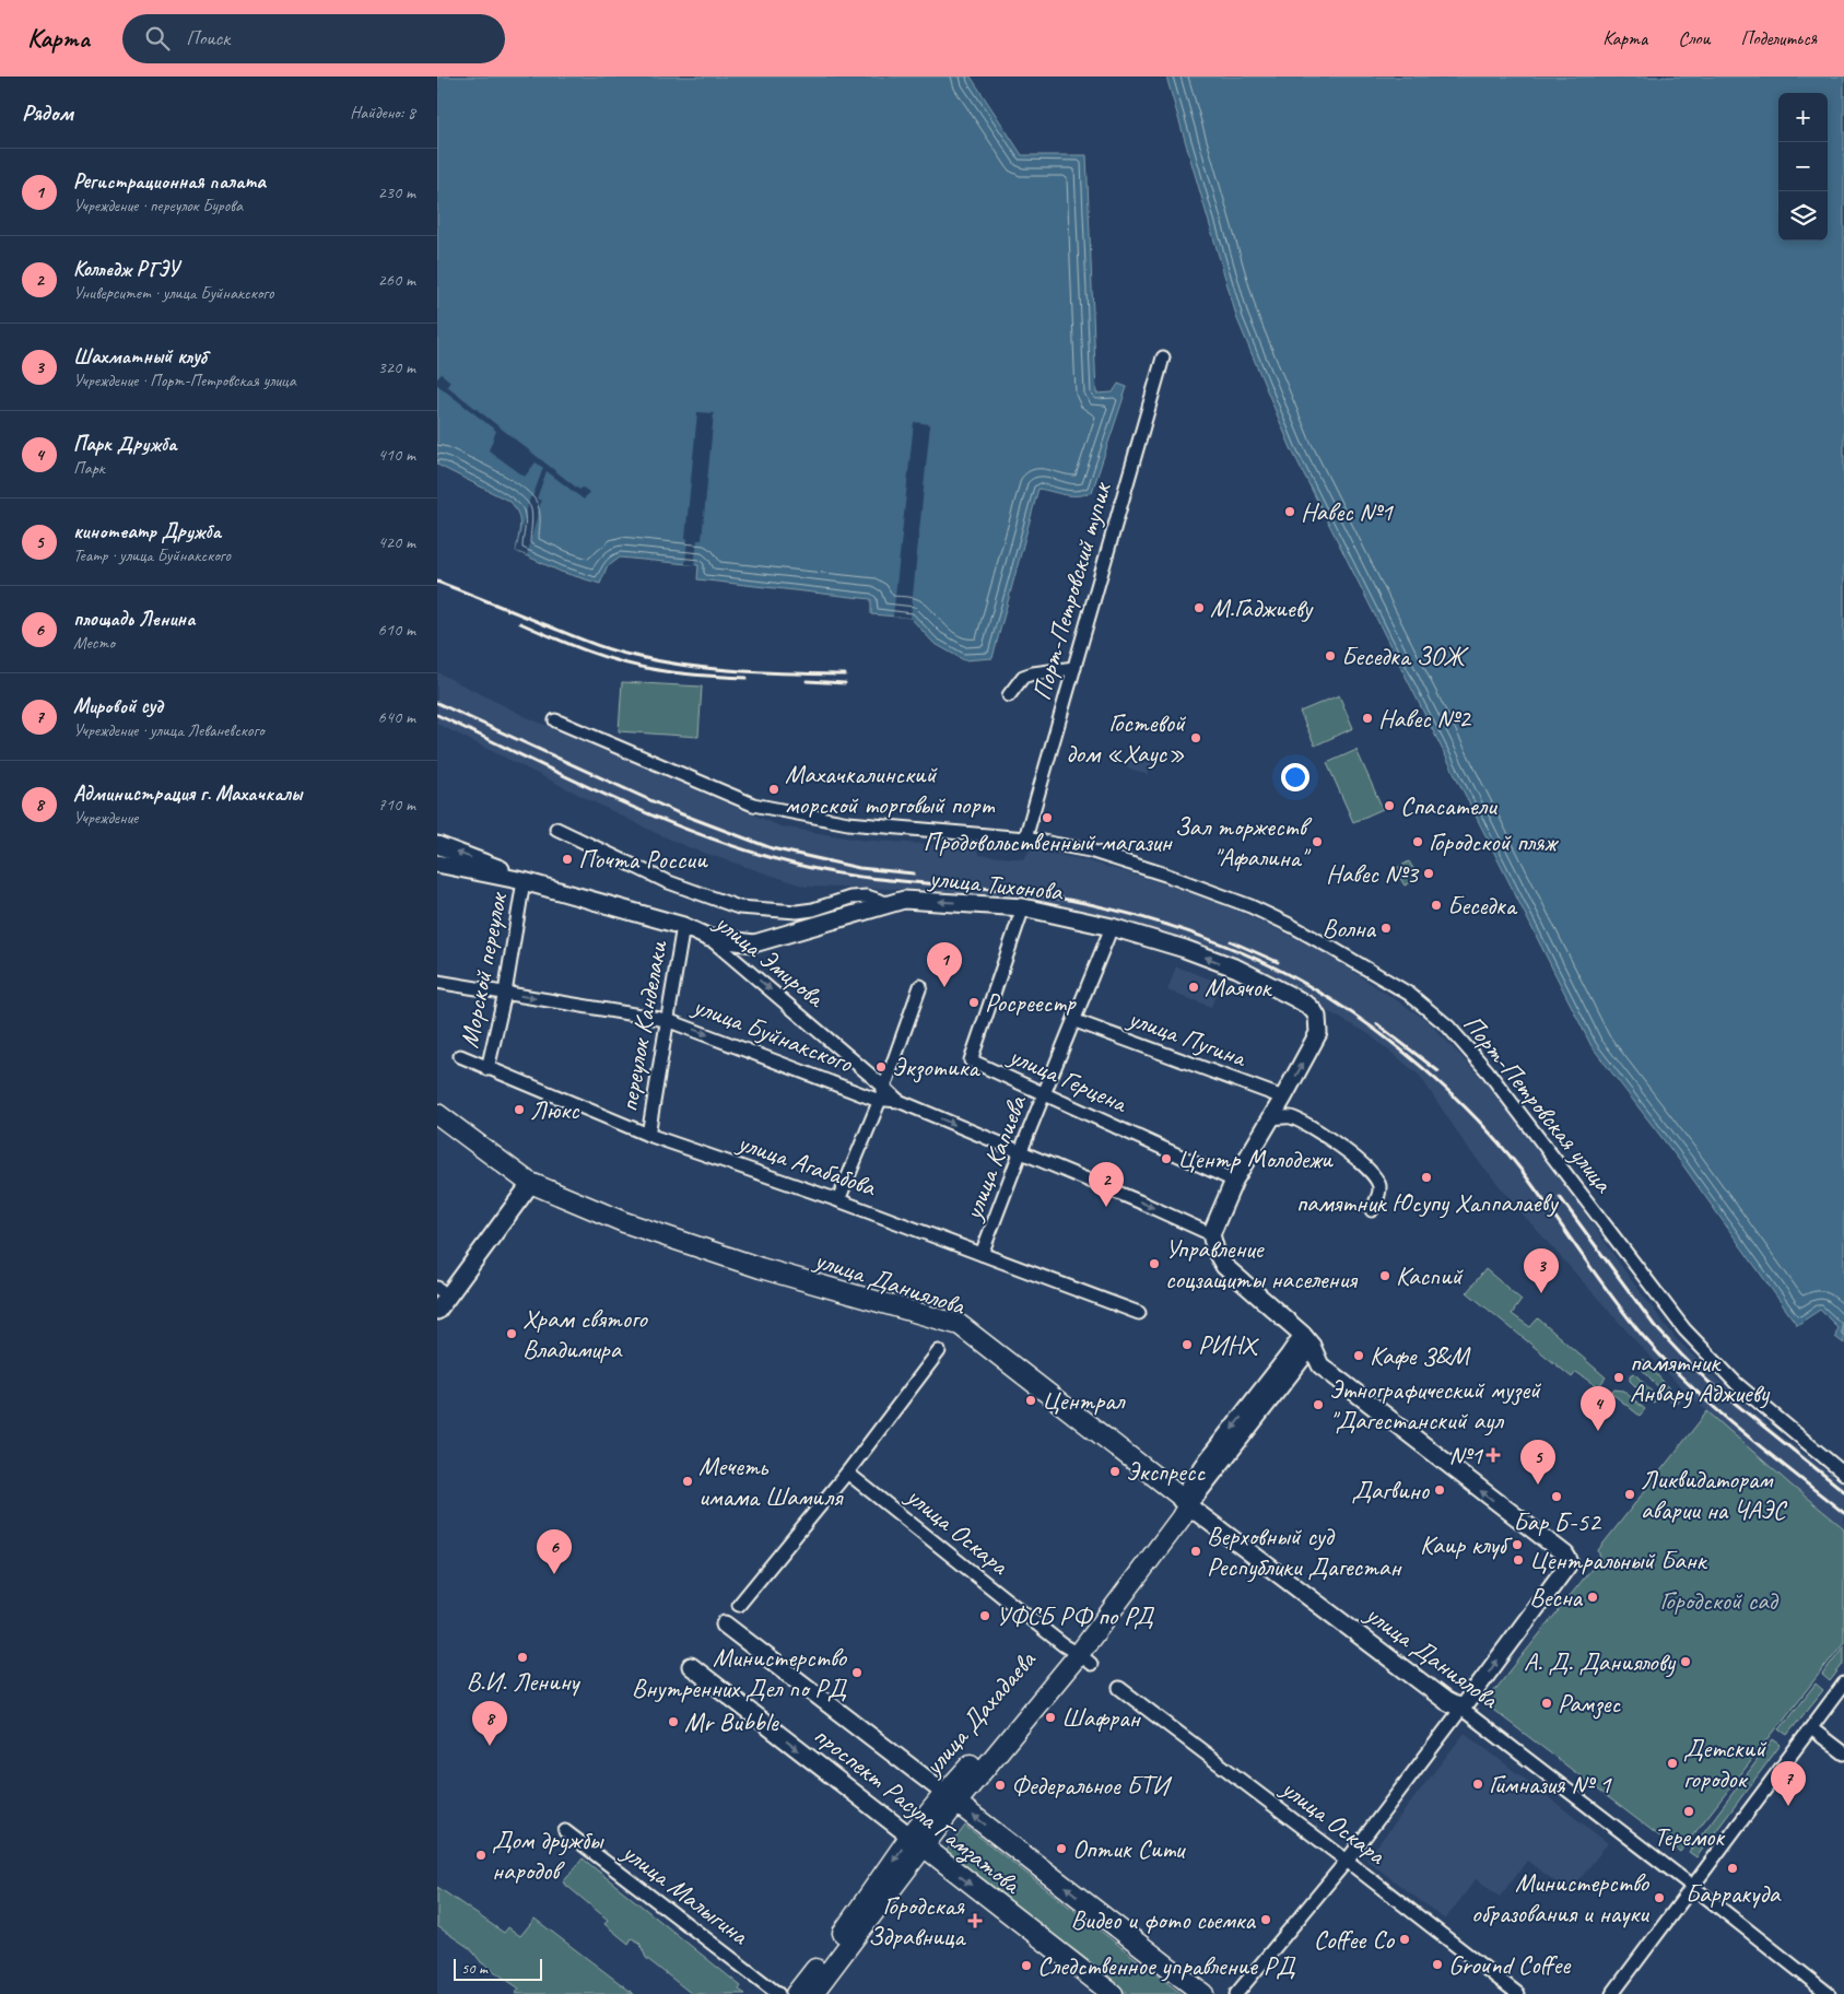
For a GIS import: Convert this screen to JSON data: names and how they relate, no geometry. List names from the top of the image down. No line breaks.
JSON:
{"streets":{"main road":["улица Даниялова","улица Дахадаева","проспект Расула Гамзатова"],"street":["Порт-Петровский тупик","улица Тихонова","улица Эмирова","Морской переулок","переулок Канделаки","улица Буйнакского","улица Пугина","улица Герцена","Порт-Петровская улица","улица Капиева","улица Агабабова","улица Оскара","улица Малыгина"]},"crossings":[["Порт-Петровский тупик","Порт-Петровская улица"],["улица Тихонова","улица Эмирова"],["улица Тихонова","улица Пугина"],["улица Тихонова","улица Герцена"],["улица Тихонова","улица Капиева"],["улица Эмирова","Морской переулок"],["улица Эмирова","переулок Канделаки"],["улица Эмирова","улица Буйнакского"],["улица Эмирова","улица Капиева"],["Морской переулок","улица Буйнакского"],["Морской переулок","улица Агабабова"],["переулок Канделаки","улица Буйнакского"],["переулок Канделаки","улица Агабабова"],["улица Пугина","улица Капиева"],["улица Герцена","улица Капиева"],["улица Капиева","улица Агабабова"],["улица Даниялова","улица Дахадаева"],["улица Оскара","улица Дахадаева"],["улица Дахадаева","проспект Расула Гамзатова"]],"one_way":["улица Буйнакского"],"parks":["Городской сад"],"places":{"other":["Навес №1","М.Гаджиеву","Беседка ЗОЖ","Навес №2","Гостевой дом «Хаус»","Махачкалинский морской торговый порт","Спасатели","Продовольственный магазин","Зал торжеств \"Афалина\"","Городской пляж","Почта России","Навес №3","Беседка","Волна","Маячок","Росреестр","Экзотика","Люкс","Центр Молодежи","памятник Юсупу Хаппалаеву","Управление соцзащиты населения","Каспий","Храм святого Владимира","РИНХ","Кафе З&М","памятник Анвару Аджиеву","Централ","Этнографический музей \"Дагестанский аул","Экспресс","Мечеть имама Шамиля","Дагвино","Ликвидаторам аварии на ЧАЭС","Бар Б-52","Каир клуб","Верховный суд Республики Дагестан","Центральный Банк","Весна","УФСБ РФ по РД","В.И. Ленину","А. Д. Даниялову","Министерство Внутренних Дел по РД","Рамзес","Шафран","Mr Bubble","Детский городок","Гимназия № 1","Федеральное БТИ","Теремок","Оптик Сити","Дом дружбы народов","Барракуда","Министерство образования и науки","Видео и фото сьемка","Coffee Co","Ground Coffee","Следственное управление РД"],"health":["№1","Городская Здравница"]},"scale_bar":"50 m","page":{"header":"Карта","search":"Поиск","nav":["Карта","Слои","Поделиться"],"heading":["Рядом","Найдено: 8"],"map_buttons":["+","−"],"list":[{"mark":"1","name":"Регистрационная палата","note":"Учреждение · переулок Бурова","value":"230 m"},{"mark":"2","name":"Колледж РГЭУ","note":"Университет · улица Буйнакского","value":"260 m"},{"mark":"3","name":"Шахматный клуб","note":"Учреждение · Порт-Петровская улица","value":"320 m"},{"mark":"4","name":"Парк Дружба","note":"Парк","value":"410 m"},{"mark":"5","name":"кинотеатр Дружба","note":"Театр · улица Буйнакского","value":"420 m"},{"mark":"6","name":"площадь Ленина","note":"Место","value":"610 m"},{"mark":"7","name":"Мировой суд","note":"Учреждение · улица Леваневского","value":"640 m"},{"mark":"8","name":"Администрация г. Махачкалы","note":"Учреждение","value":"710 m"}],"pins":["1","2","3","4","5","6","8","7"],"scale":"50 m"}}
